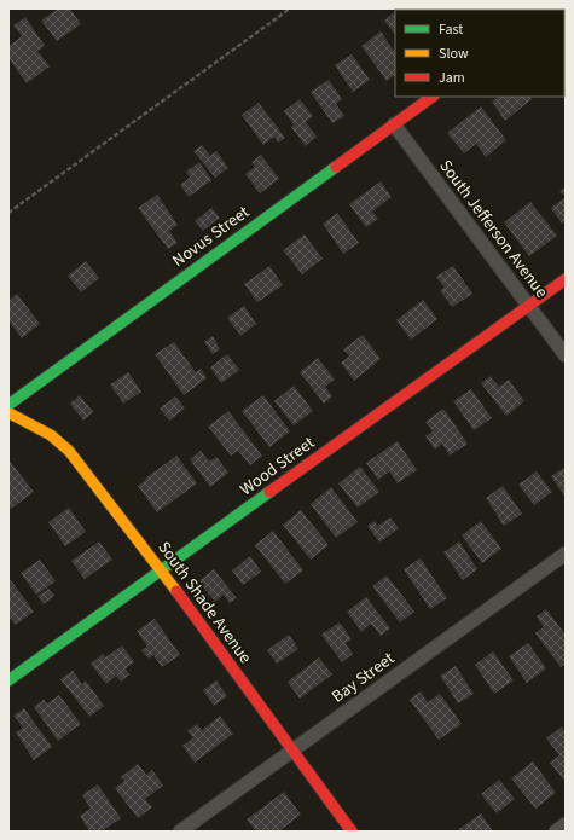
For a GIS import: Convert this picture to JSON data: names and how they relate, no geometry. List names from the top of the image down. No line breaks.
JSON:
{"streets":{"street":["South Jefferson Avenue","Novus Street","Wood Street","South Shade Avenue","Bay Street"]},"crossings":[["South Jefferson Avenue","Novus Street"],["South Jefferson Avenue","Wood Street"],["Novus Street","South Shade Avenue"],["Wood Street","South Shade Avenue"],["South Shade Avenue","Bay Street"]],"legend":["Fast","Slow","Jam"]}
